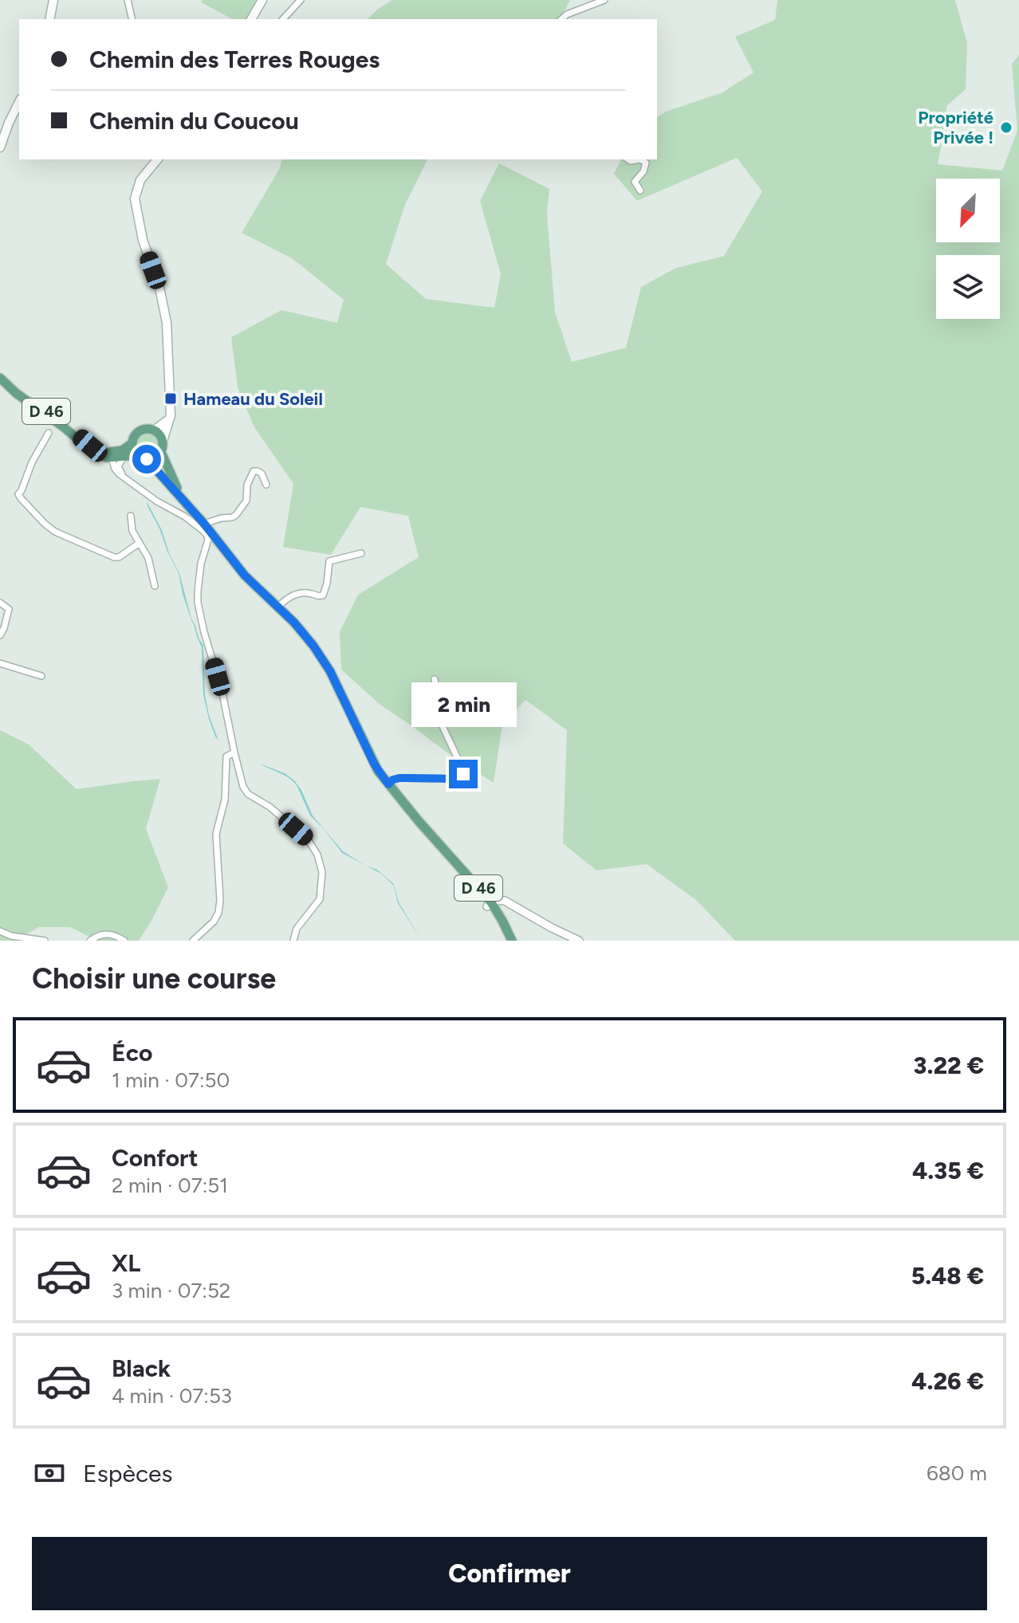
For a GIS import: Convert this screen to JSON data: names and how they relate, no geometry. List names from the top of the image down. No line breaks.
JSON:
{"streets":{"main road":["D 46"]},"places":{"other":["Propriété Privée !"],"transit":["Hameau du Soleil"]},"north":"bottom left","page":{"banner":["Chemin des Terres Rouges","Chemin du Coucou"],"bubble":"2 min","heading":"Choisir une course","list":[{"name":"Éco","note":"1 min · 07:50","value":"3.22 €"},{"name":"Confort","note":"2 min · 07:51","value":"4.35 €"},{"name":"XL","note":"3 min · 07:52","value":"5.48 €"},{"name":"Black","note":"4 min · 07:53","value":"4.26 €"}],"pay":["Espèces","680 m"],"buttons":"Confirmer"}}
